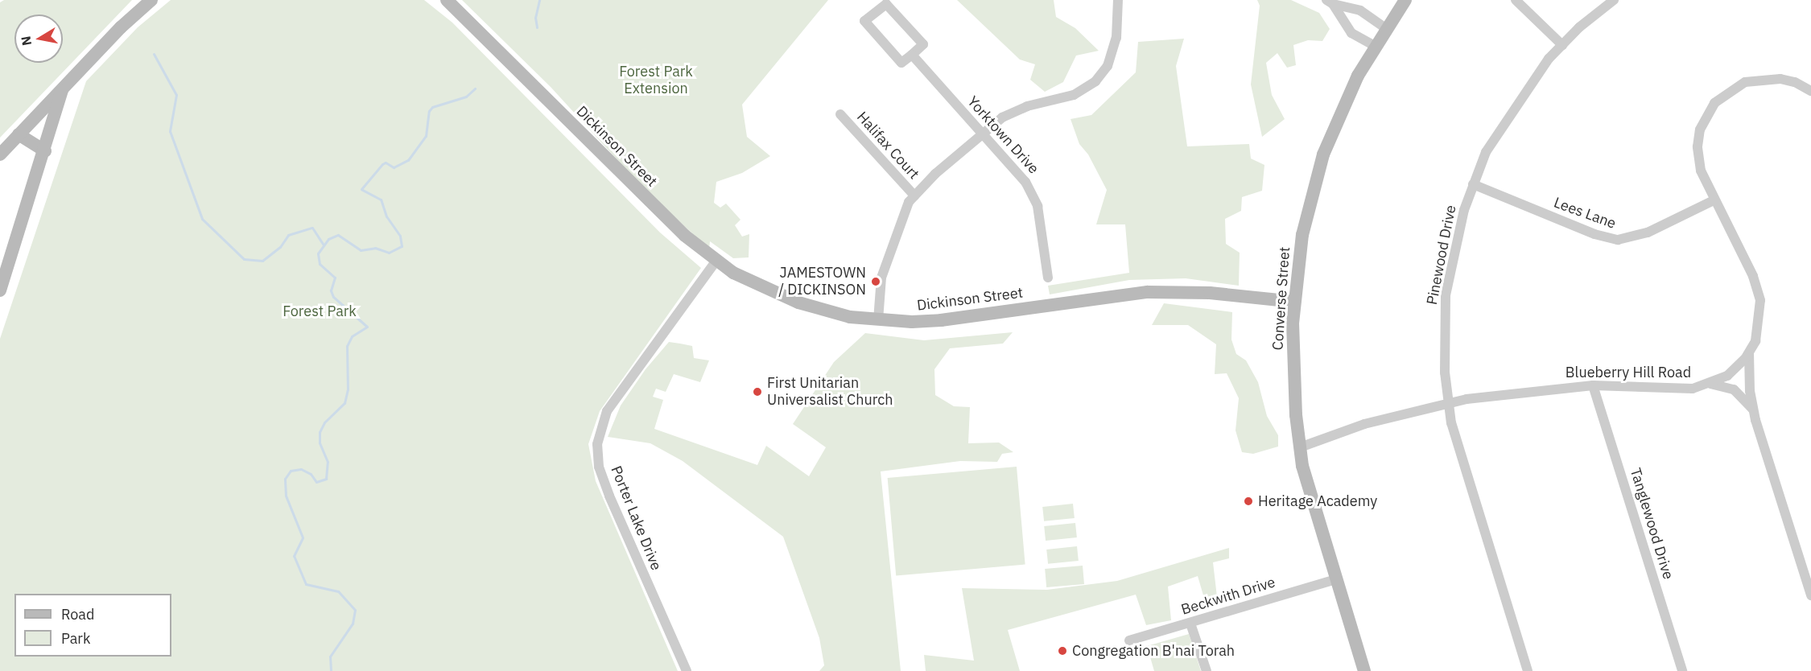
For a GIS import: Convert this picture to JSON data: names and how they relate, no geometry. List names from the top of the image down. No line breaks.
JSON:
{"streets":{"main road":["Dickinson Street","Converse Street"],"street":["Yorktown Drive","Halifax Court","Lees Lane","Pinewood Drive","Blueberry Hill Road","Porter Lake Drive","Tanglewood Drive","Beckwith Drive"]},"crossings":[["Dickinson Street","Converse Street"],["Dickinson Street","Porter Lake Drive"],["Lees Lane","Pinewood Drive"],["Lees Lane","Blueberry Hill Road"],["Pinewood Drive","Blueberry Hill Road"],["Converse Street","Blueberry Hill Road"],["Converse Street","Beckwith Drive"],["Blueberry Hill Road","Tanglewood Drive"]],"parks":["Forest Park Extension","Forest Park"],"places":["JAMESTOWN / DICKINSON","First Unitarian Universalist Church","Heritage Academy","Congregation B'nai Torah"],"legend":["Road","Park"],"north":"left"}
